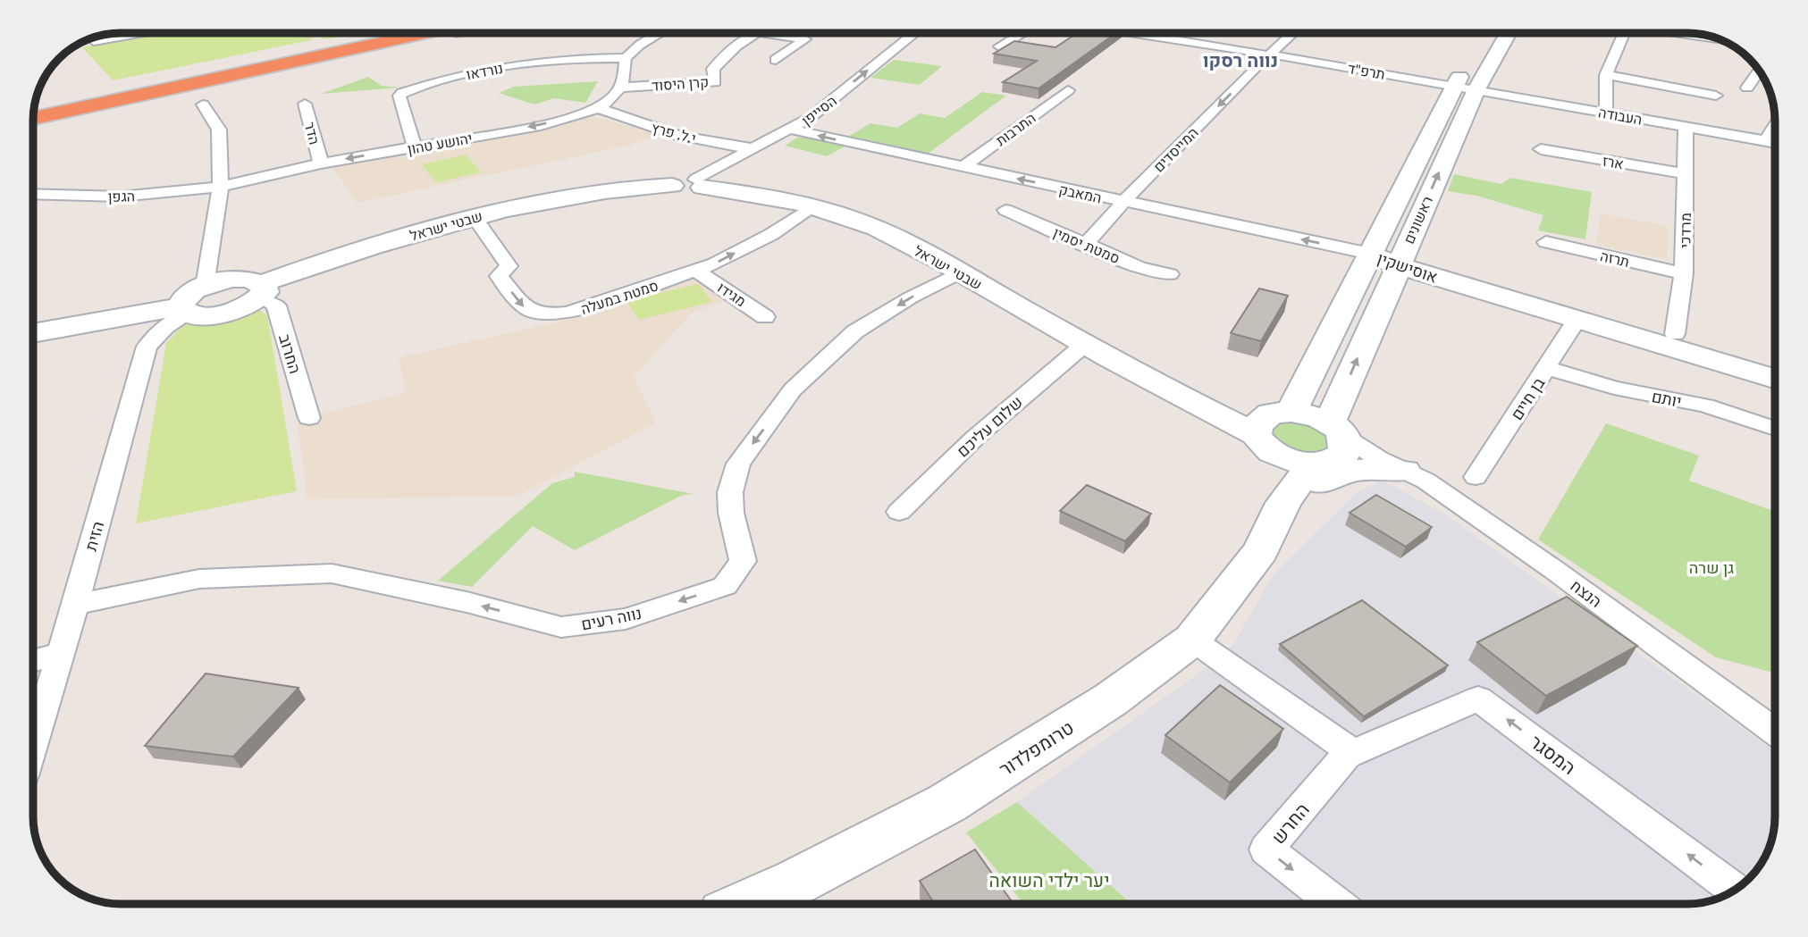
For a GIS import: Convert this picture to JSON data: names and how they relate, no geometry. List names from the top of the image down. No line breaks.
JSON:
{"streets":{"street":["נורדאו","תרפ\"ד","קרן היסוד","הסייפן","העבודה","התרבות","י.ל. פרץ","הדר","יהושע טהון","המייסדים","ארז","המאבק","הגפן","ראשונים","שבטי ישראל","מרדכי","סמטת יסמין","תרזה","אוסישקין","מגידו","סמטת במעלה","החרוב","בן חיים","יותם","שלום עליכם","הזית","הנצח","נווה רעים","טרומפלדור","המסגר","החרש"]},"crossings":[["נורדאו","יהושע טהון"],["תרפ\"ד","העבודה"],["תרפ\"ד","המייסדים"],["תרפ\"ד","ראשונים"],["קרן היסוד","יהושע טהון"],["הסייפן","י.ל. פרץ"],["הסייפן","המאבק"],["הסייפן","שבטי ישראל"],["העבודה","ראשונים"],["העבודה","מרדכי"],["התרבות","המאבק"],["י.ל. פרץ","יהושע טהון"],["הדר","יהושע טהון"],["יהושע טהון","הגפן"],["המייסדים","המאבק"],["המייסדים","סמטת יסמין"],["ארז","מרדכי"],["המאבק","ראשונים"],["המאבק","אוסישקין"],["ראשונים","שבטי ישראל"],["ראשונים","אוסישקין"],["ראשונים","הנצח"],["ראשונים","טרומפלדור"],["שבטי ישראל","סמטת במעלה"],["שבטי ישראל","החרוב"],["שבטי ישראל","שלום עליכם"],["שבטי ישראל","הזית"],["שבטי ישראל","נווה רעים"],["מרדכי","תרזה"],["מרדכי","אוסישקין"],["אוסישקין","בן חיים"],["מגידו","סמטת במעלה"],["בן חיים","יותם"],["הזית","נווה רעים"],["הנצח","טרומפלדור"],["המסגר","החרש"]],"one_way":["הסייפן","יהושע טהון","המייסדים","המאבק","נווה רעים","המסגר"],"districts":["נווה רסקו"],"parks":["גן שרה","יער ילדי השואה"]}
